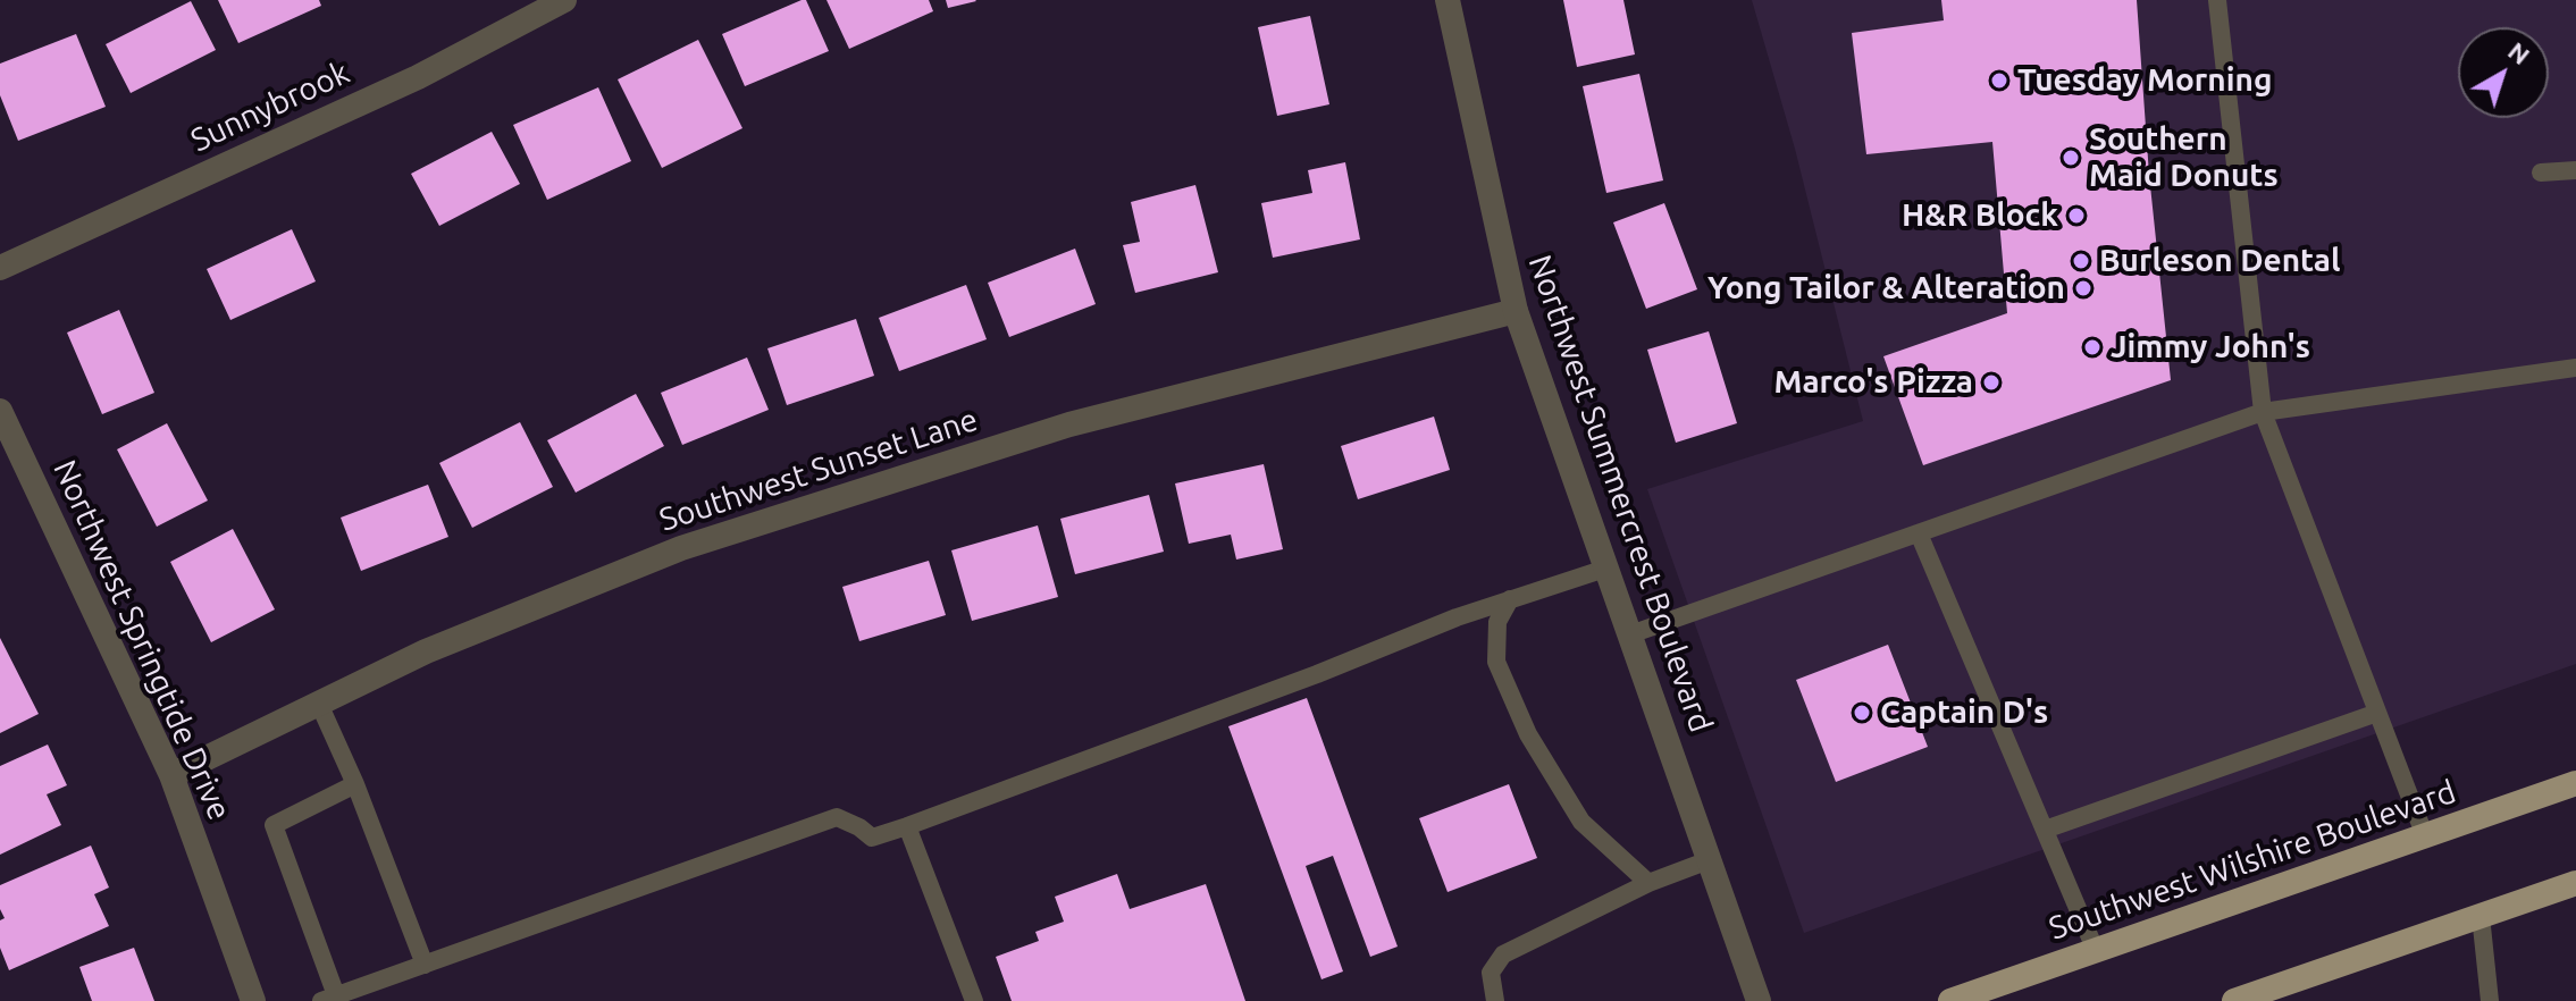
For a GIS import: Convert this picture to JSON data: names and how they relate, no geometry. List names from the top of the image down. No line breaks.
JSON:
{"streets":{"main road":["Southwest Wilshire Boulevard"],"street":["Sunnybrook","Southwest Sunset Lane","Northwest Summercrest Boulevard","Northwest Springtide Drive"]},"crossings":[["Southwest Sunset Lane","Northwest Summercrest Boulevard"],["Southwest Sunset Lane","Northwest Springtide Drive"]],"places":["Tuesday Morning","Southern Maid Donuts","H&R Block","Burleson Dental","Yong Tailor & Alteration","Jimmy John's","Marco's Pizza","Captain D's"],"north":"top right"}
